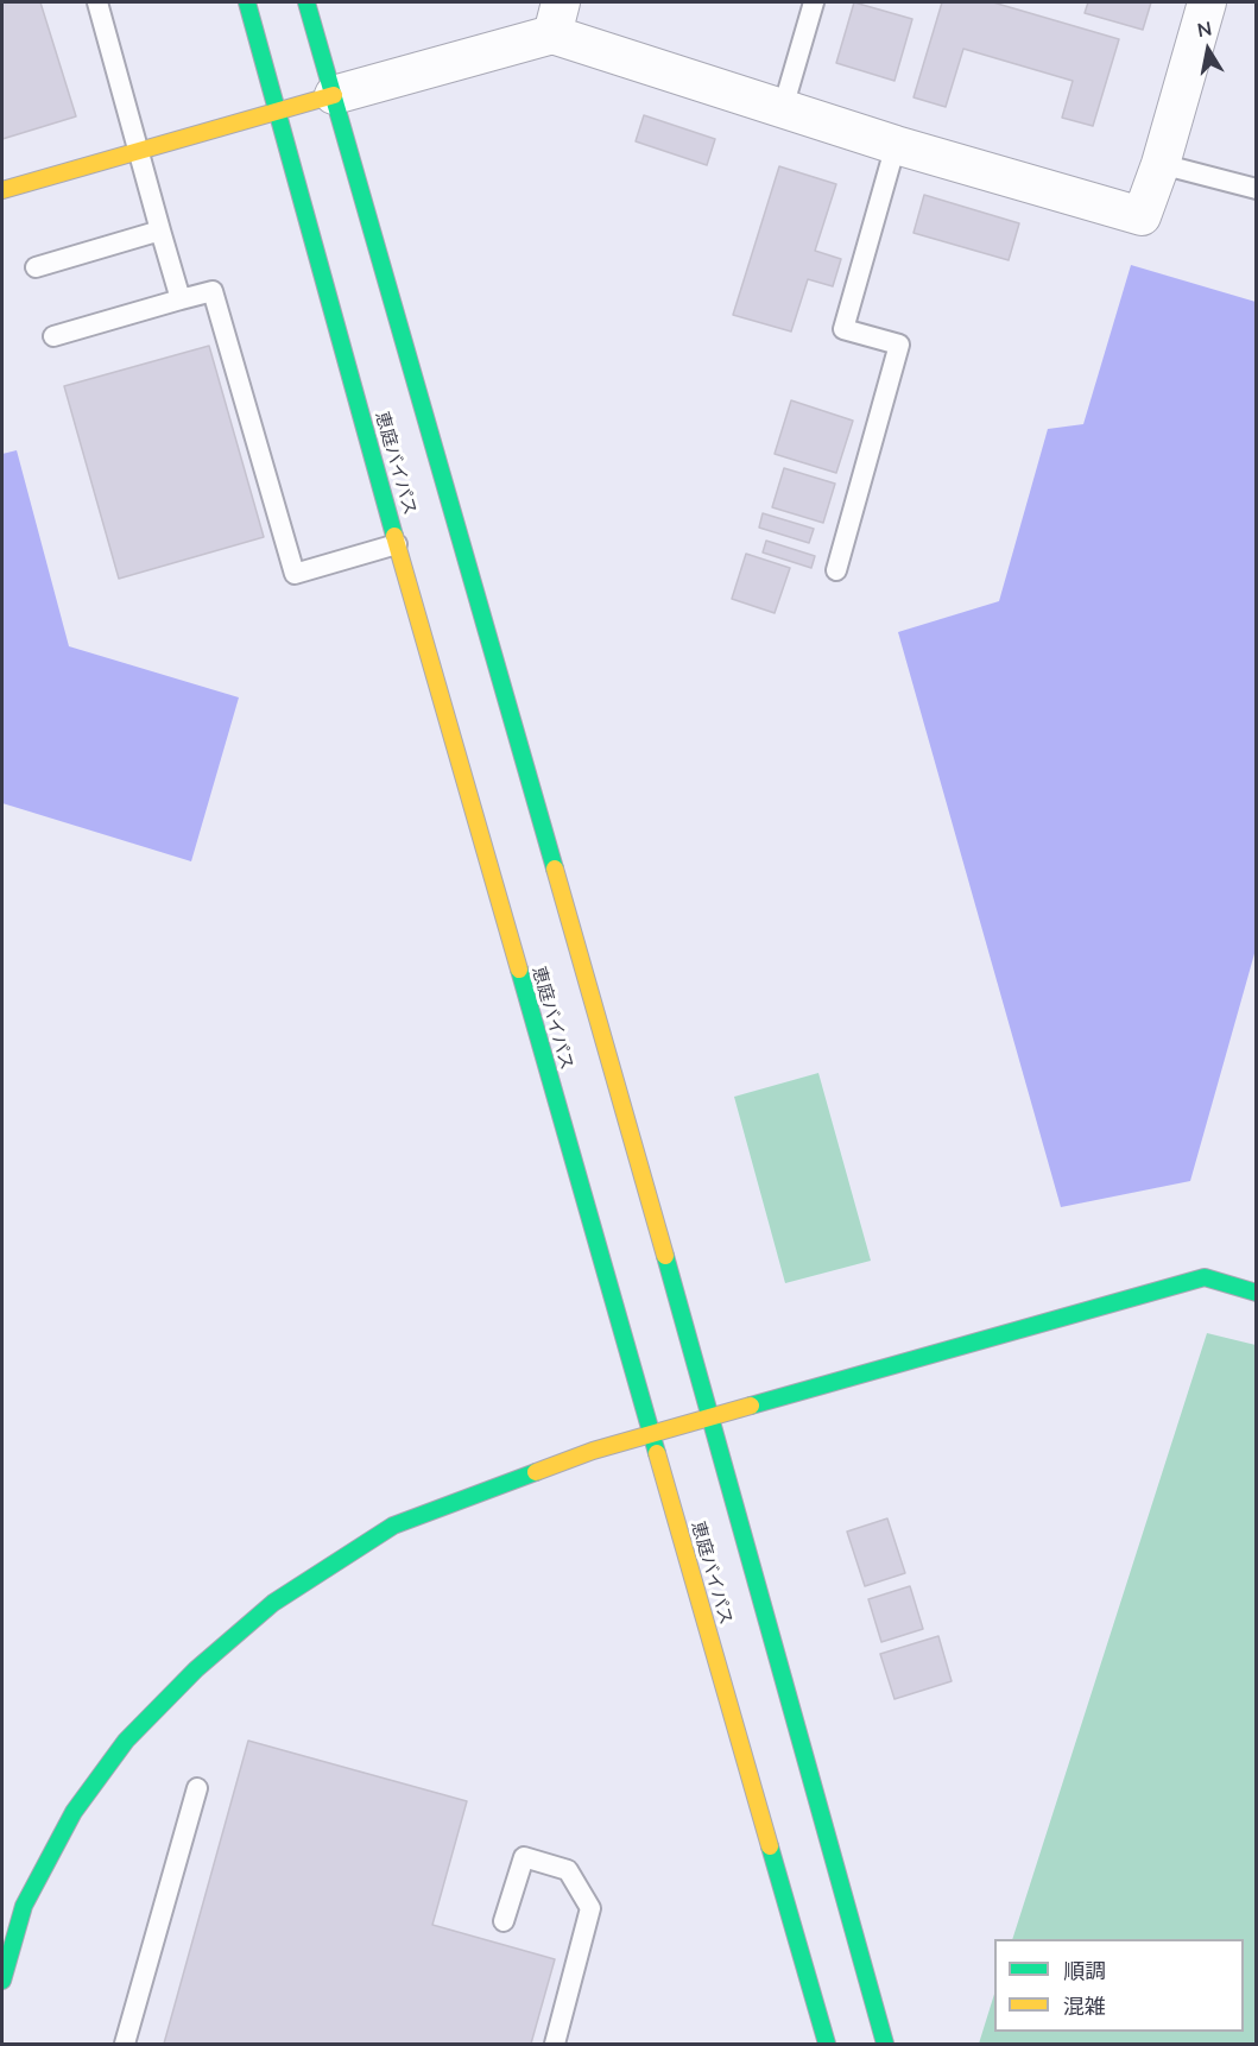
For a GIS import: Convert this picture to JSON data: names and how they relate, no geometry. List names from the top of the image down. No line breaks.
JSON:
{"streets":{"main road":["恵庭バイパス"]},"legend":["順調","混雑"],"north":"top"}
